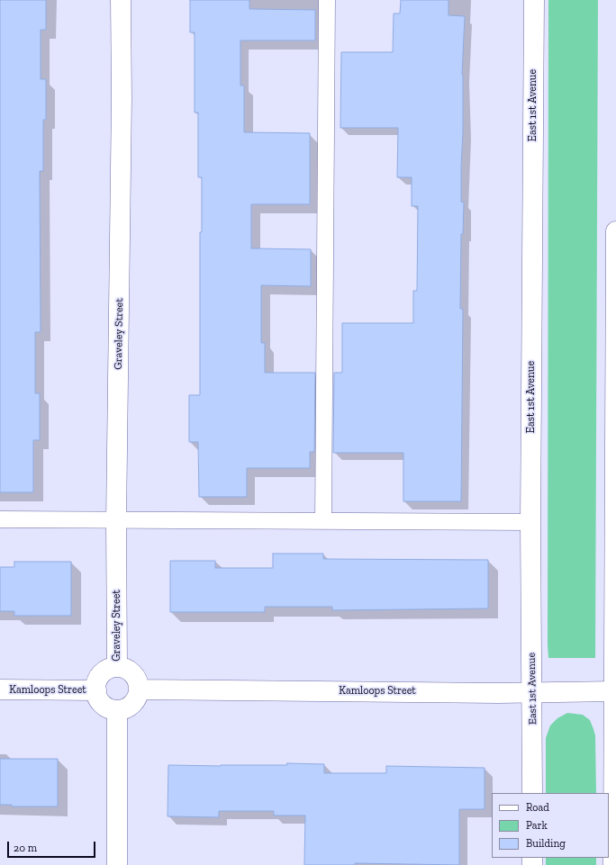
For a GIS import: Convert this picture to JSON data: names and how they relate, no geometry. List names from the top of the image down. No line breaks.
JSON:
{"streets":{"street":["East 1st Avenue","Graveley Street","Kamloops Street"]},"crossings":[["East 1st Avenue","Kamloops Street"],["Graveley Street","Kamloops Street"]],"legend":["Road","Park","Building"],"scale_bar":"20 m"}
